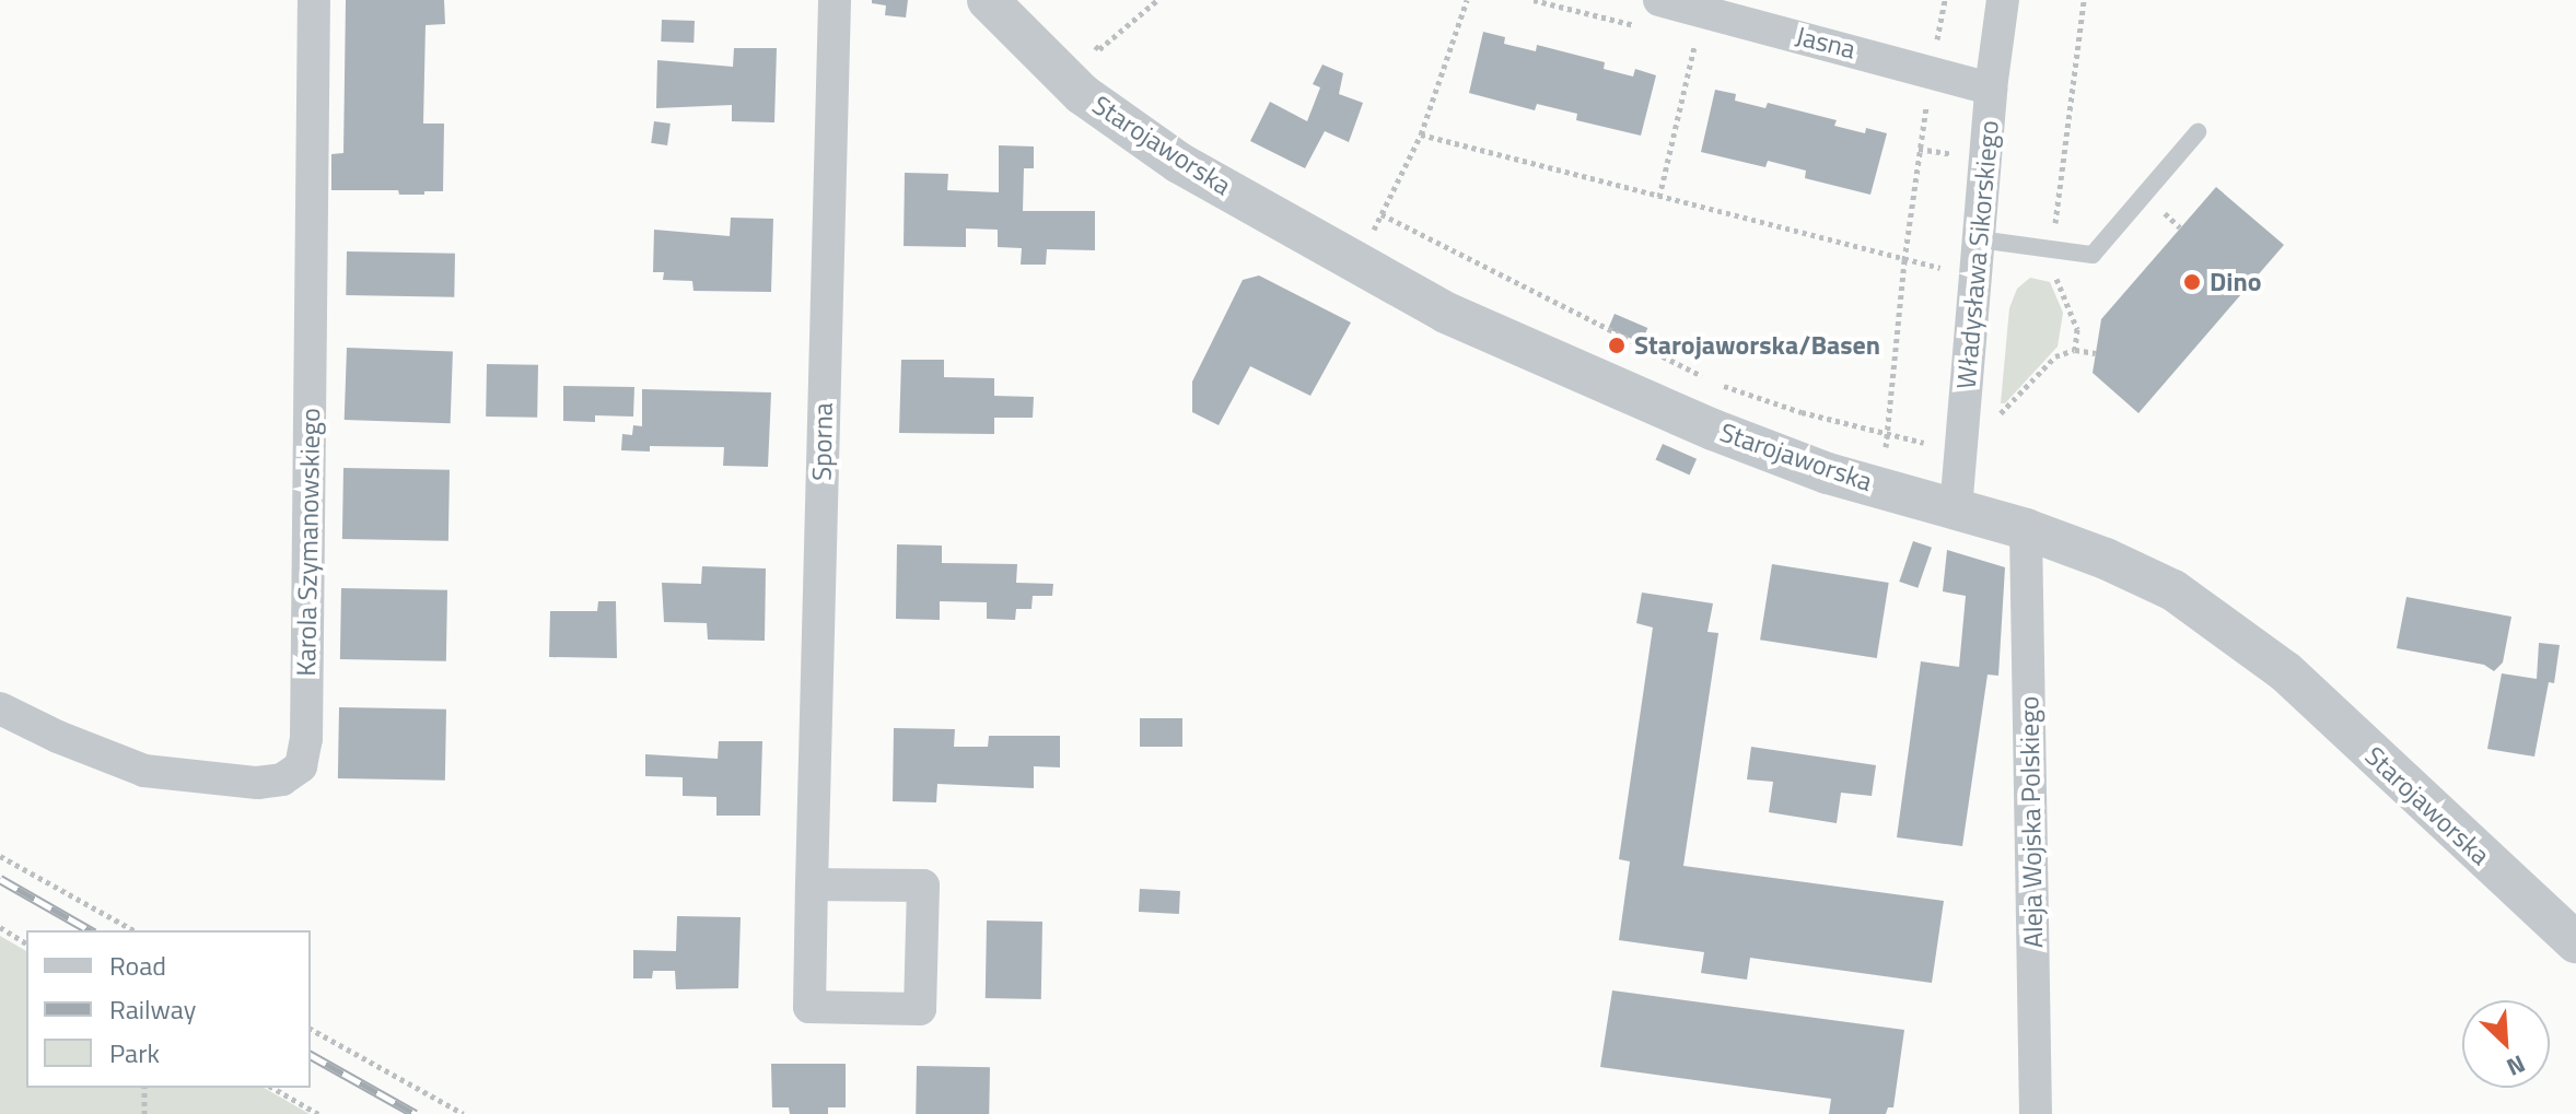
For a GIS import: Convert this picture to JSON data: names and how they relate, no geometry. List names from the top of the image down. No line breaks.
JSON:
{"streets":{"street":["Jasna","Starojaworska","Władysława Sikorskiego","Sporna","Karola Szymanowskiego","Aleja Wojska Polskiego"]},"crossings":[["Jasna","Władysława Sikorskiego"],["Starojaworska","Władysława Sikorskiego"],["Starojaworska","Aleja Wojska Polskiego"]],"places":["Dino","Starojaworska/Basen"],"legend":["Road","Railway","Park"],"north":"bottom right"}
